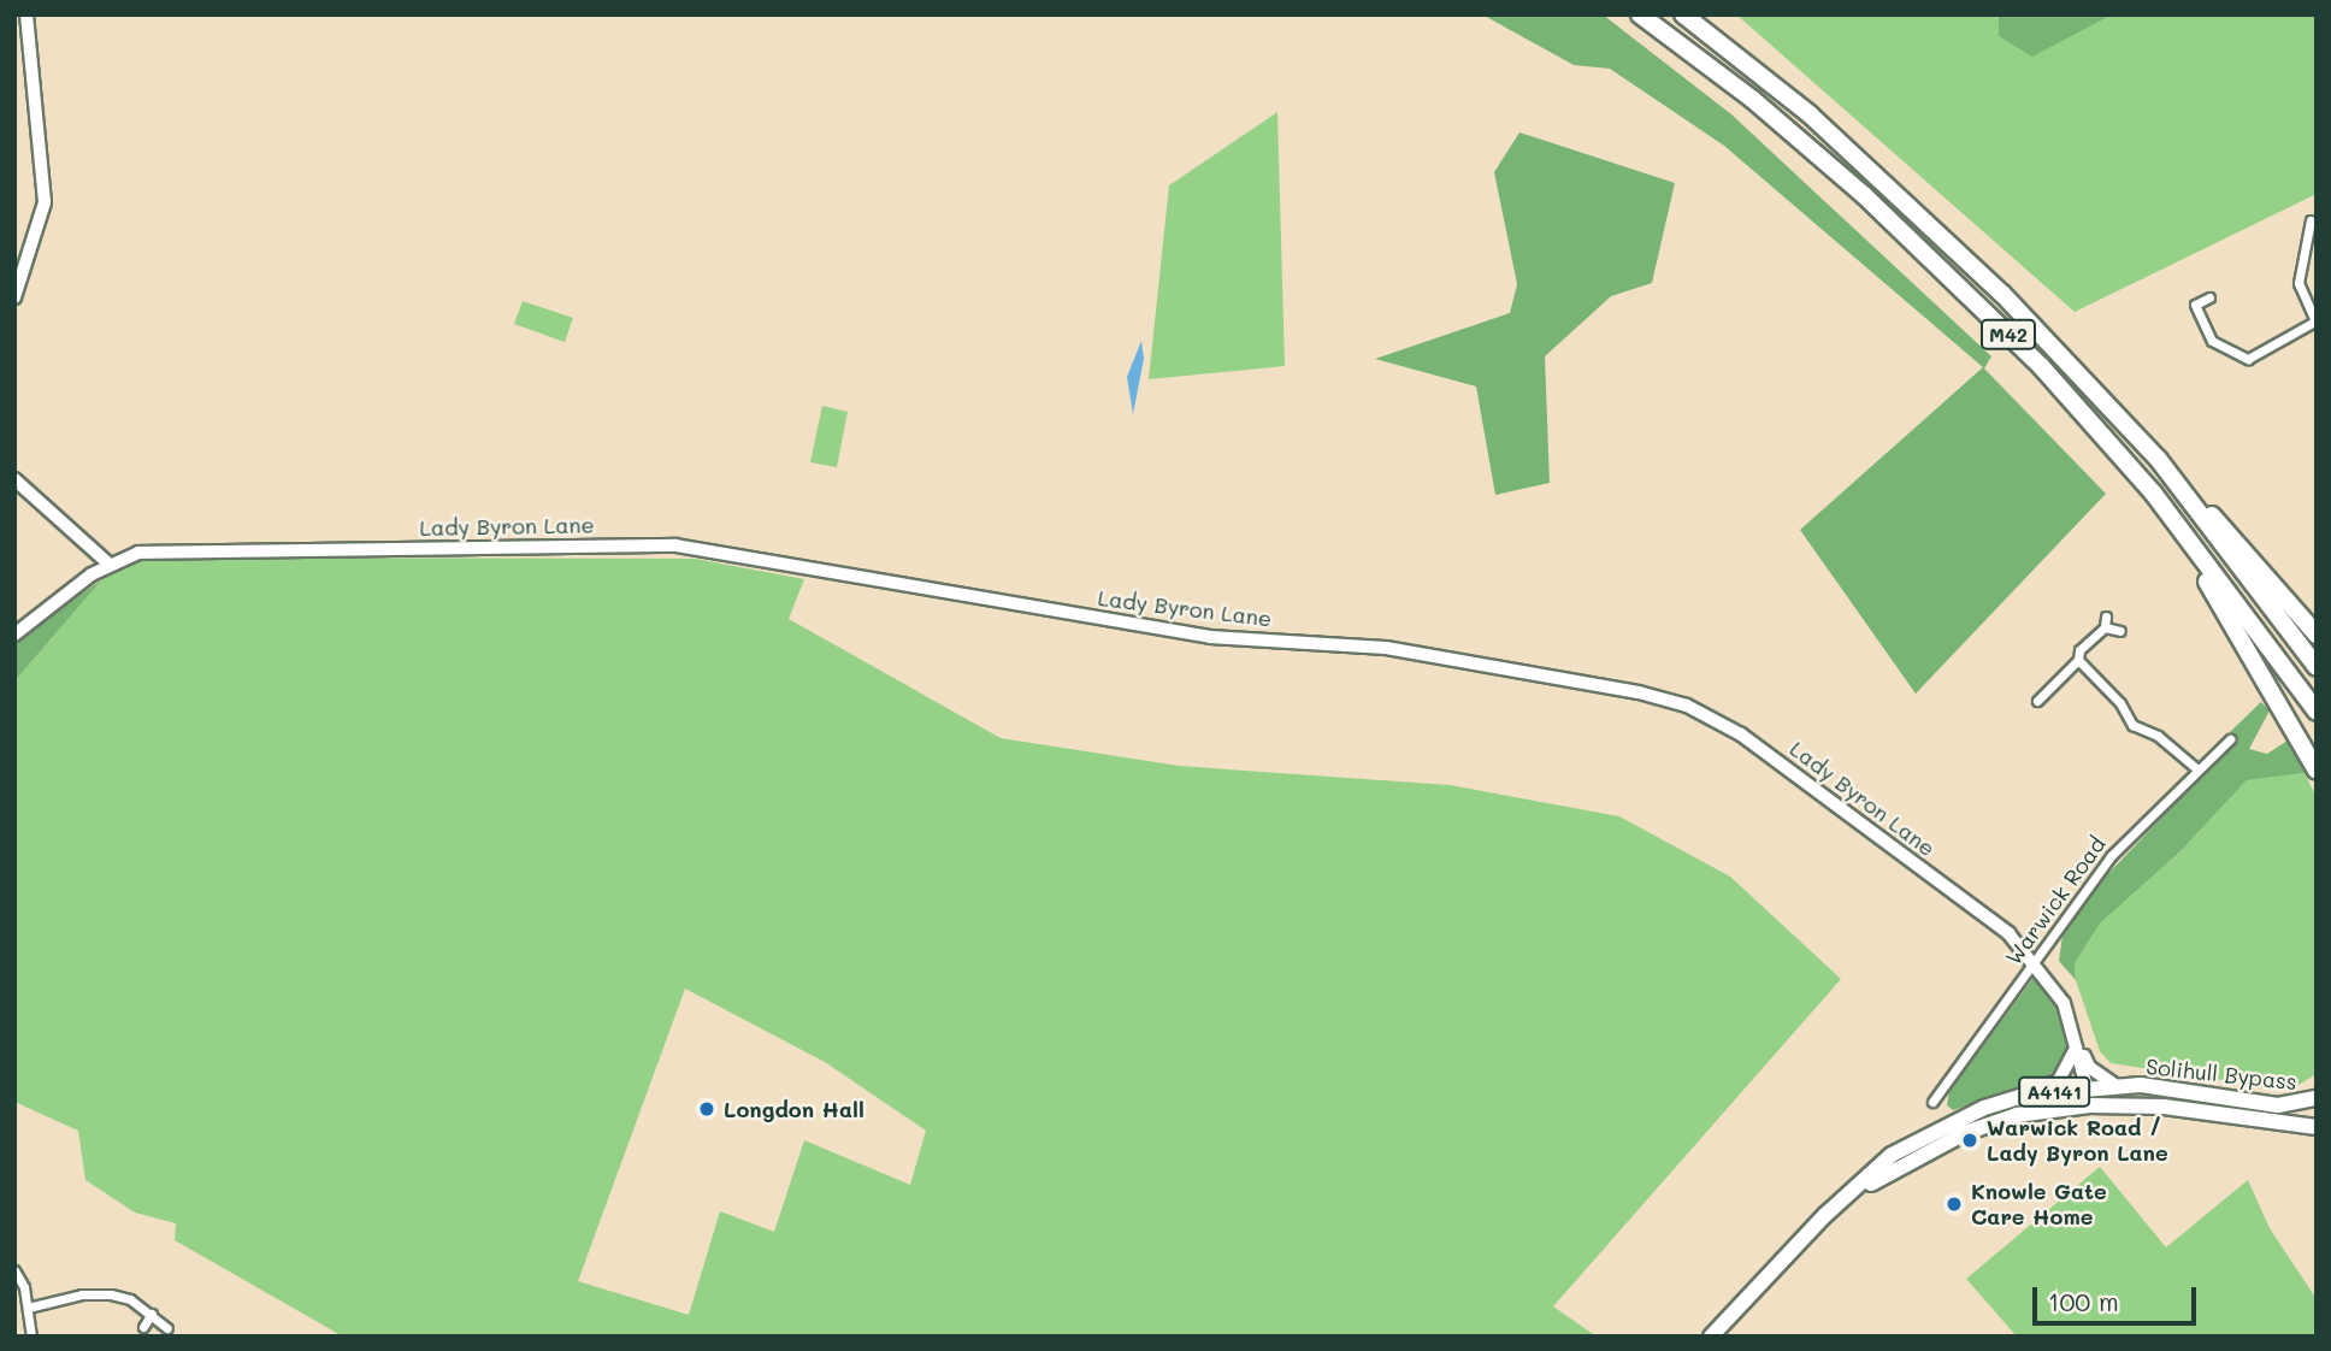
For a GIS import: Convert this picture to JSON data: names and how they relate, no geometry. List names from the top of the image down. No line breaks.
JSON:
{"streets":{"highway":["M42"],"main road":["Solihull Bypass","A4141"],"street":["Lady Byron Lane","Warwick Road"]},"crossings":[["Lady Byron Lane","Warwick Road"],["Lady Byron Lane","Solihull Bypass"],["Solihull Bypass","A4141"]],"places":["Longdon Hall","Warwick Road / Lady Byron Lane","Knowle Gate Care Home"],"scale_bar":"100 m"}
